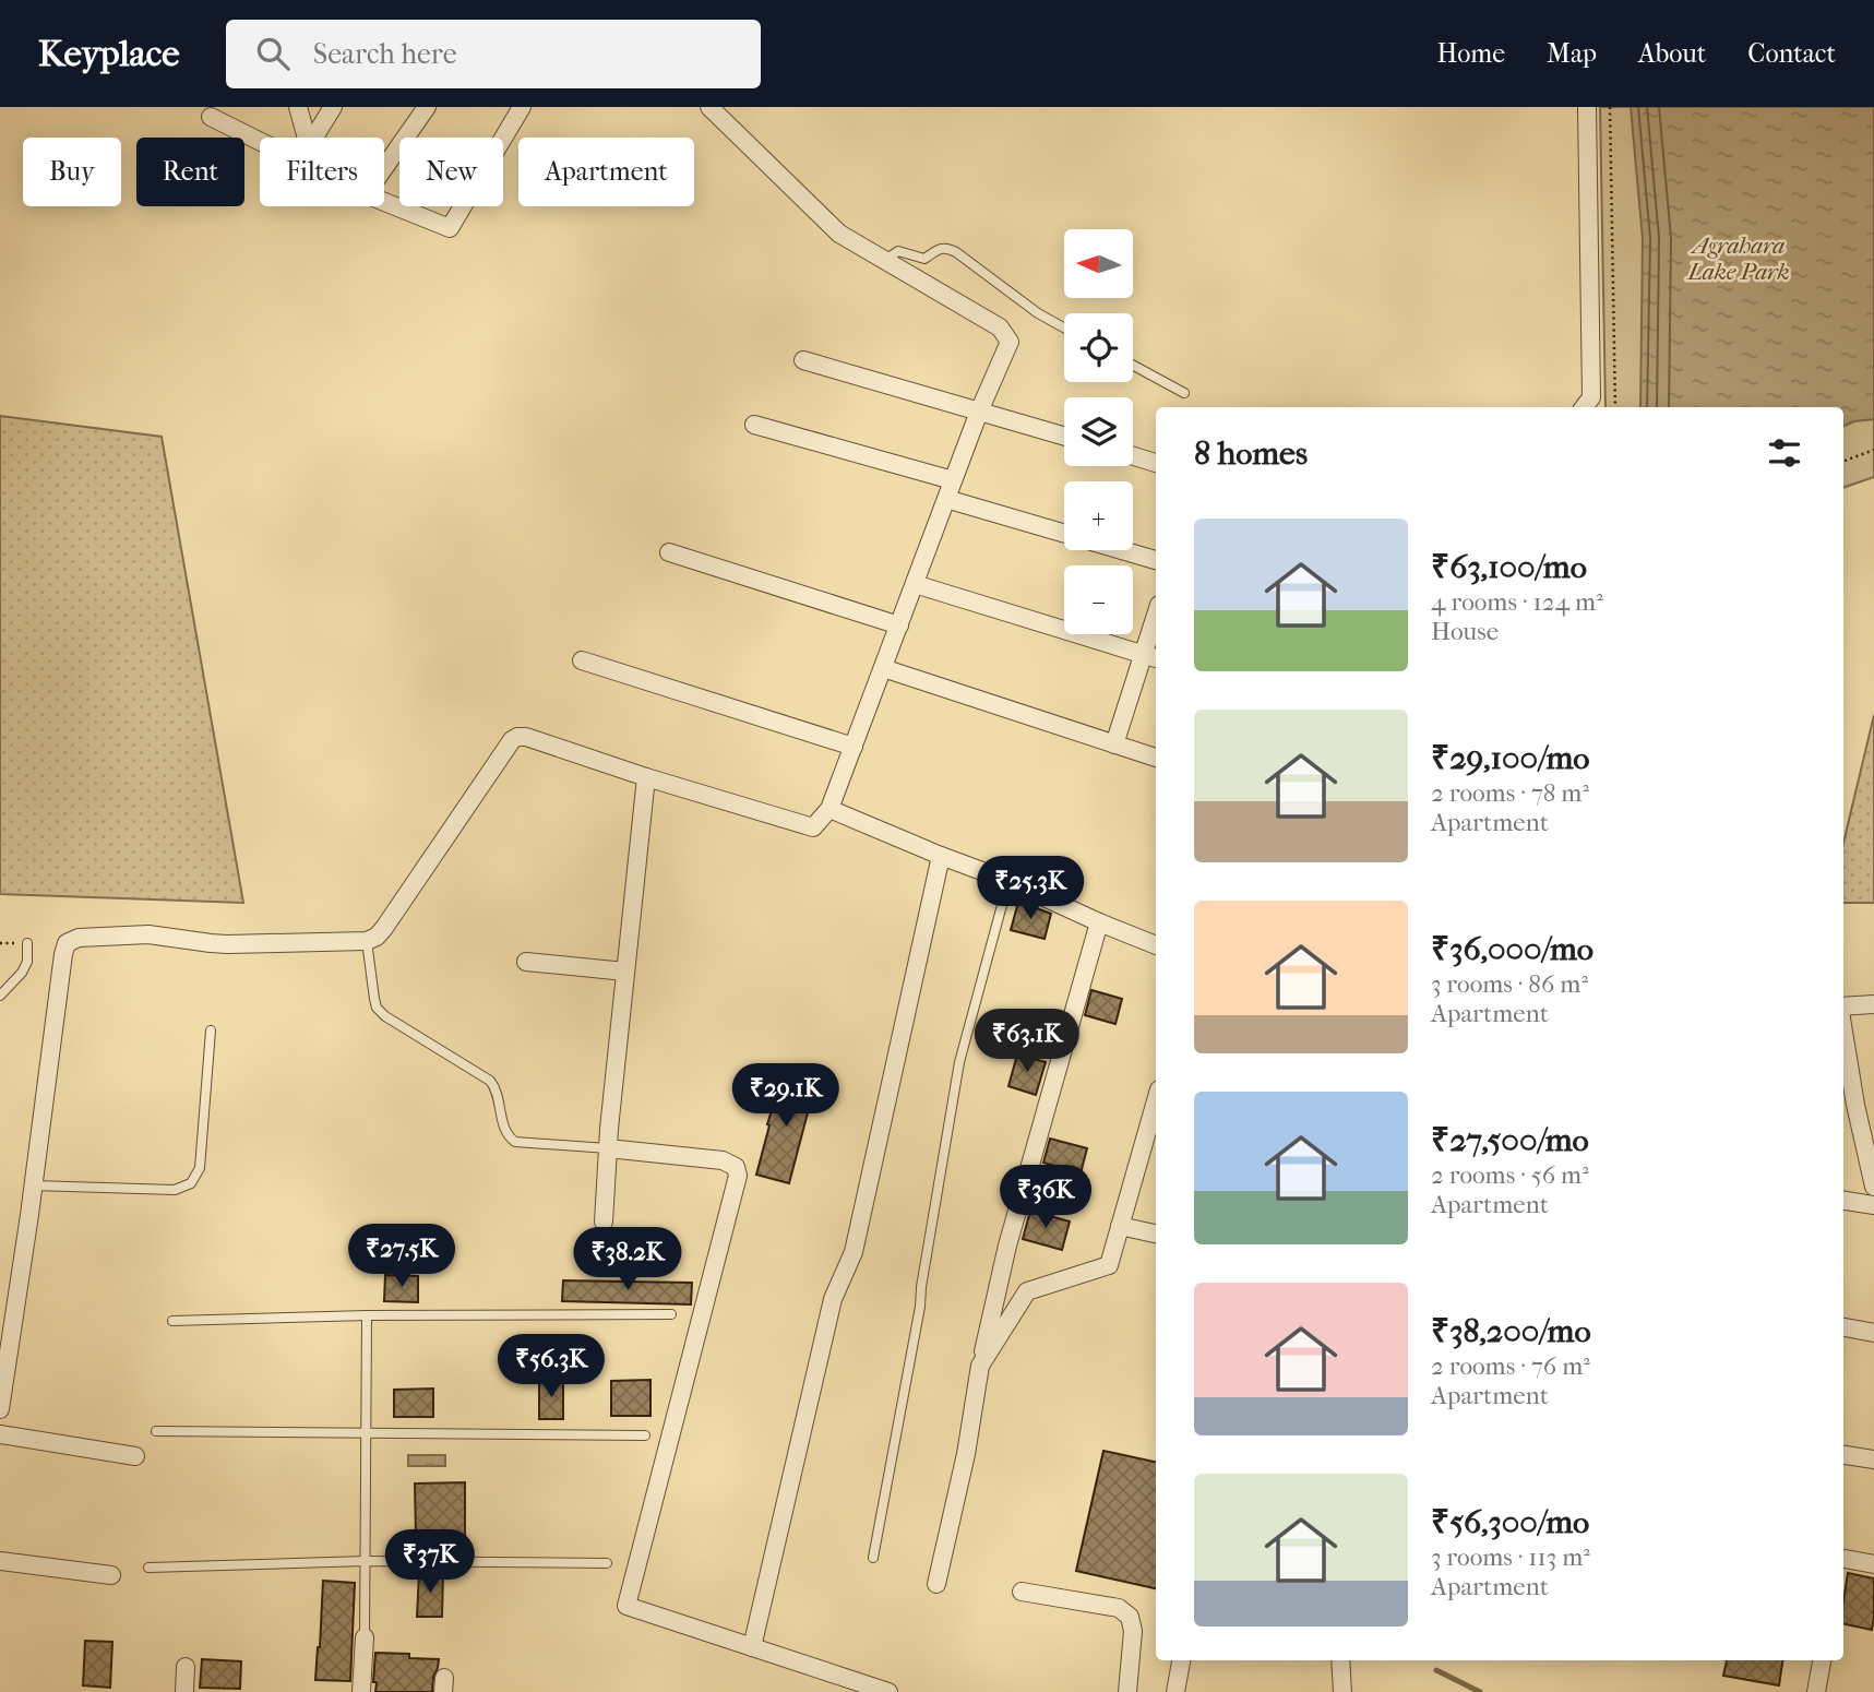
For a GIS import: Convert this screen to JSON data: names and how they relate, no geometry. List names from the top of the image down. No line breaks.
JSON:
{"parks":["Agrahara Lake Park"],"north":"left","page":{"header":"Keyplace","search":"Search here","nav":["Home","Map","About","Contact"],"chip":["Buy","Rent","Filters","New","Apartment"],"map_buttons":["+","−"],"heading":"8 homes","list":[{"name":"₹63,100/mo","note":"4 rooms · 124 m² · House"},{"name":"₹29,100/mo","note":"2 rooms · 78 m² · Apartment"},{"name":"₹36,000/mo","note":"3 rooms · 86 m² · Apartment"},{"name":"₹27,500/mo","note":"2 rooms · 56 m² · Apartment"},{"name":"₹38,200/mo","note":"2 rooms · 76 m² · Apartment"},{"name":"₹56,300/mo","note":"3 rooms · 113 m² · Apartment"}],"price":["₹25.3K","₹63.1K","₹29.1K","₹36K","₹27.5K","₹38.2K","₹56.3K","₹37K"]}}
